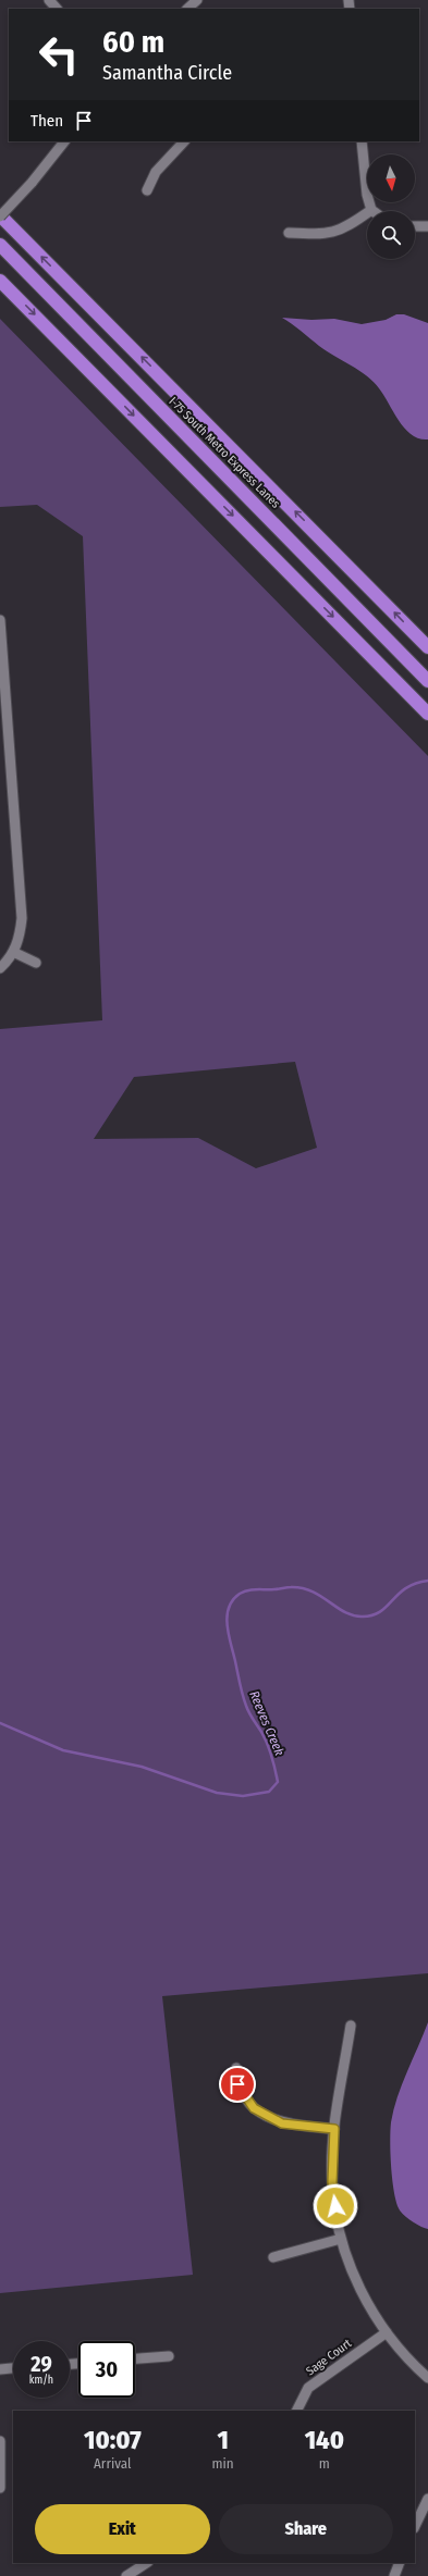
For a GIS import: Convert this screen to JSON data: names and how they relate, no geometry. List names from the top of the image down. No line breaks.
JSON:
{"streets":{"highway":["I-75 South Metro Express Lanes"],"street":["Sage Court"]},"water":["Reeves Creek"],"north":"bottom","page":{"turn":["60 m","Samantha Circle"],"then":"Then","speed":"29 km/h","limit":"30","eta":["10:07","Arrival","1","min","140","m"],"buttons":["Exit","Share"]}}
